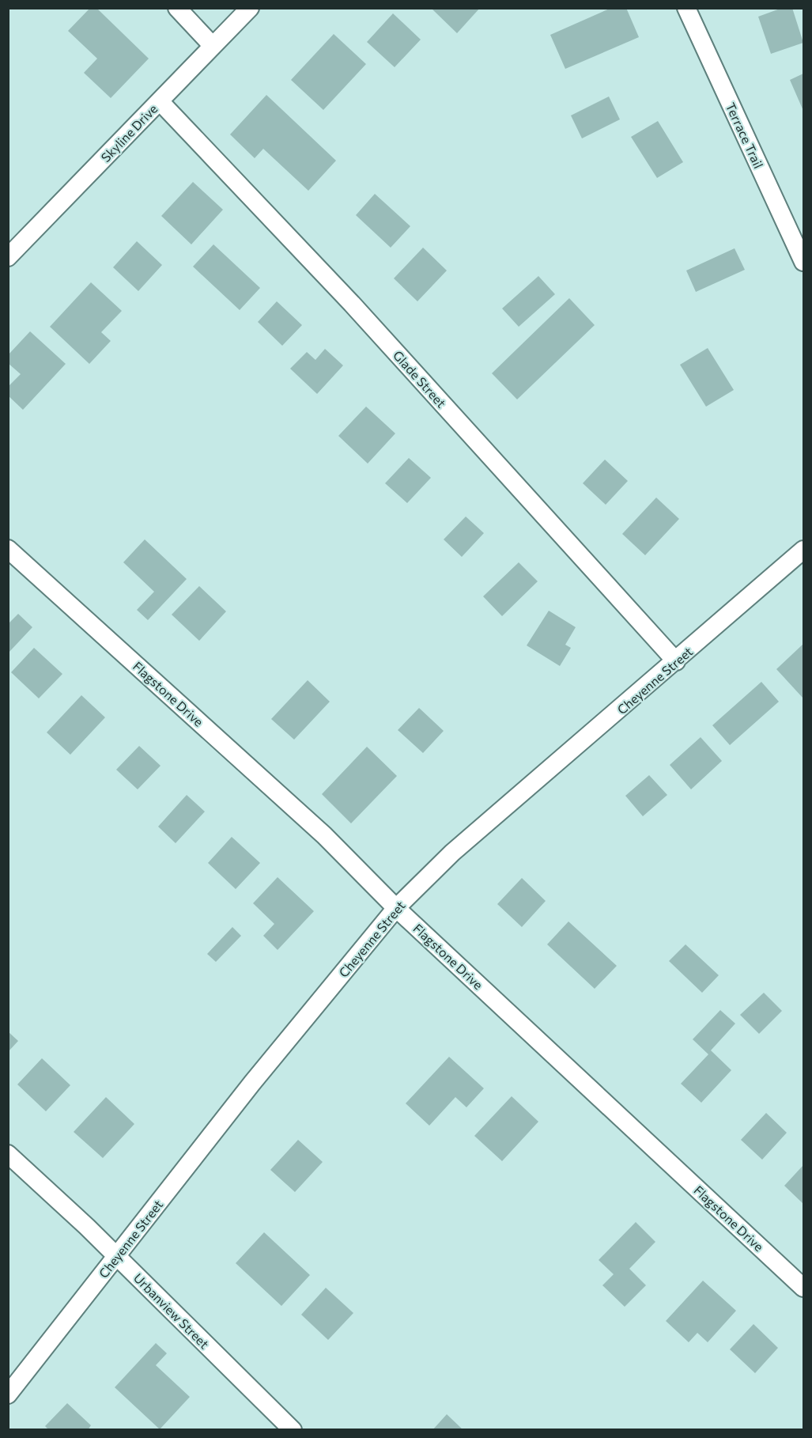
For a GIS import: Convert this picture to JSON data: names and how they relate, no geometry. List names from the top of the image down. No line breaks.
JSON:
{"streets":{"street":["Skyline Drive","Terrace Trail","Glade Street","Cheyenne Street","Flagstone Drive","Urbanview Street"]},"crossings":[["Skyline Drive","Glade Street"],["Glade Street","Cheyenne Street"],["Cheyenne Street","Flagstone Drive"],["Cheyenne Street","Urbanview Street"]]}
